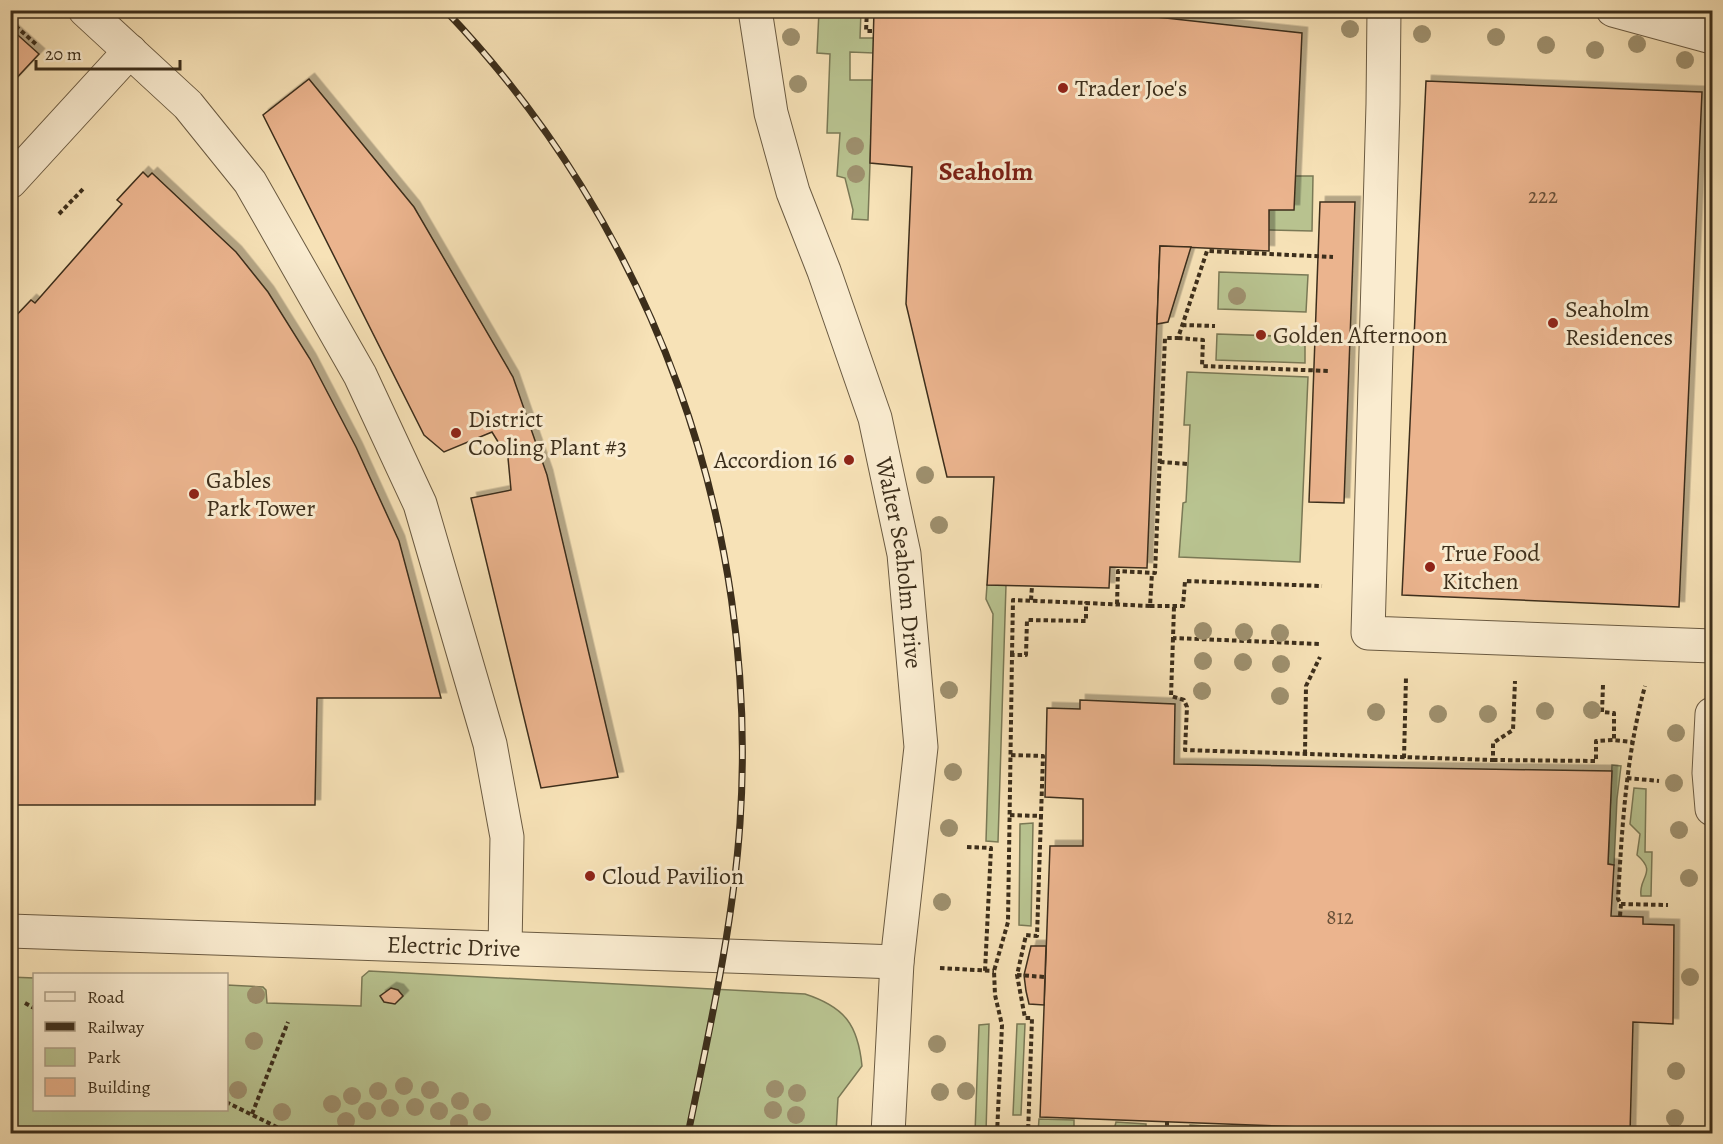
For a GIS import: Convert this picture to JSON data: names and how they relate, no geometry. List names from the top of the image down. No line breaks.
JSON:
{"streets":{"street":["Walter Seaholm Drive","Electric Drive"]},"crossings":[["Walter Seaholm Drive","Electric Drive"]],"districts":["Seaholm"],"places":["Trader Joe's","Seaholm Residences","Golden Afternoon","District Cooling Plant #3","Accordion 16","Gables Park Tower","True Food Kitchen","Cloud Pavilion"],"house_numbers":["222","812"],"legend":["Road","Railway","Park","Building"],"scale_bar":"20 m"}
